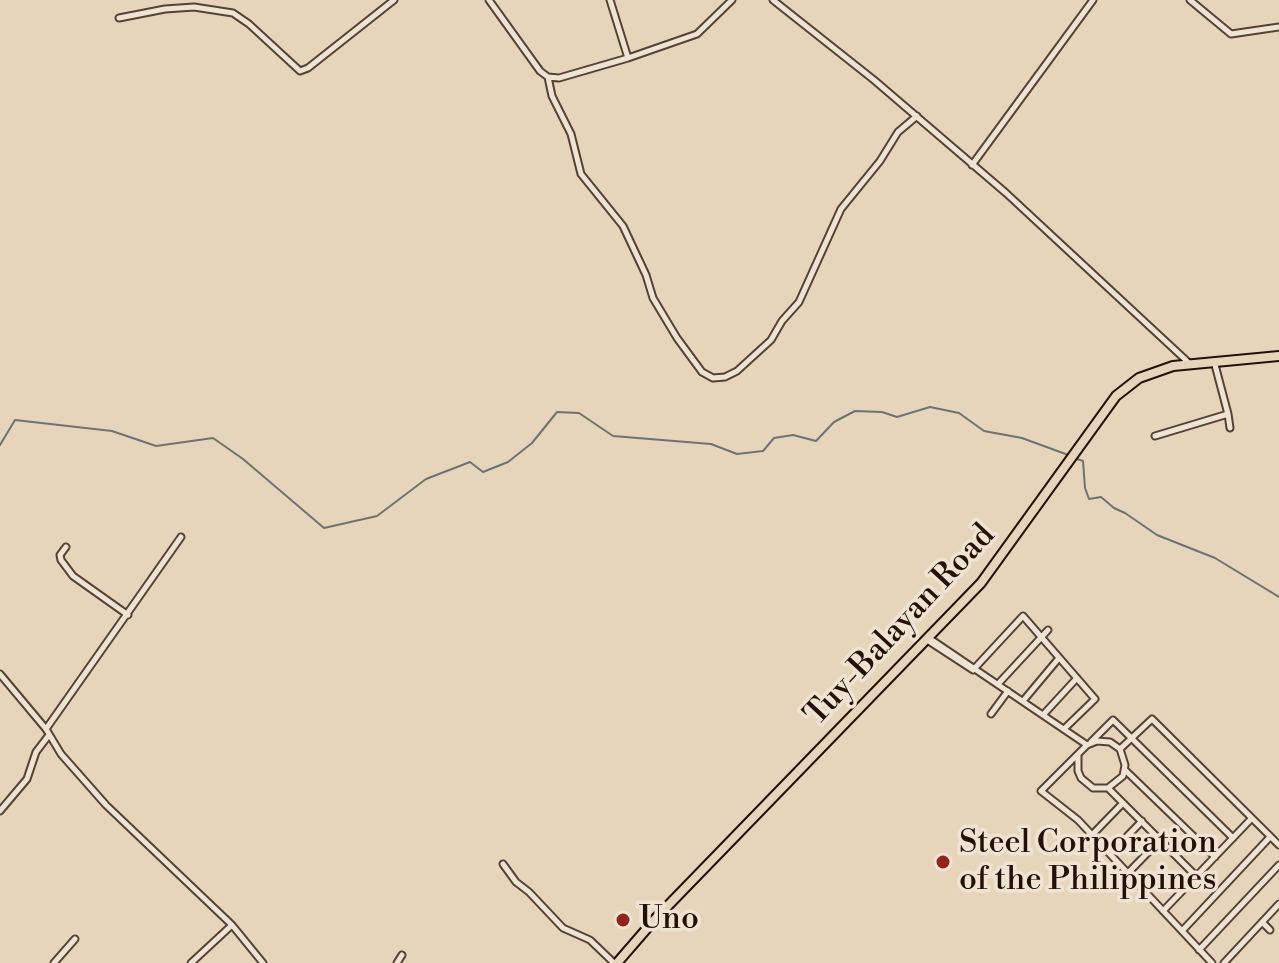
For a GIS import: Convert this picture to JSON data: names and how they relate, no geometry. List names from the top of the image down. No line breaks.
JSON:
{"streets":{"main road":["Tuy-Balayan Road"]},"places":["Steel Corporation of the Philippines","Uno"]}
